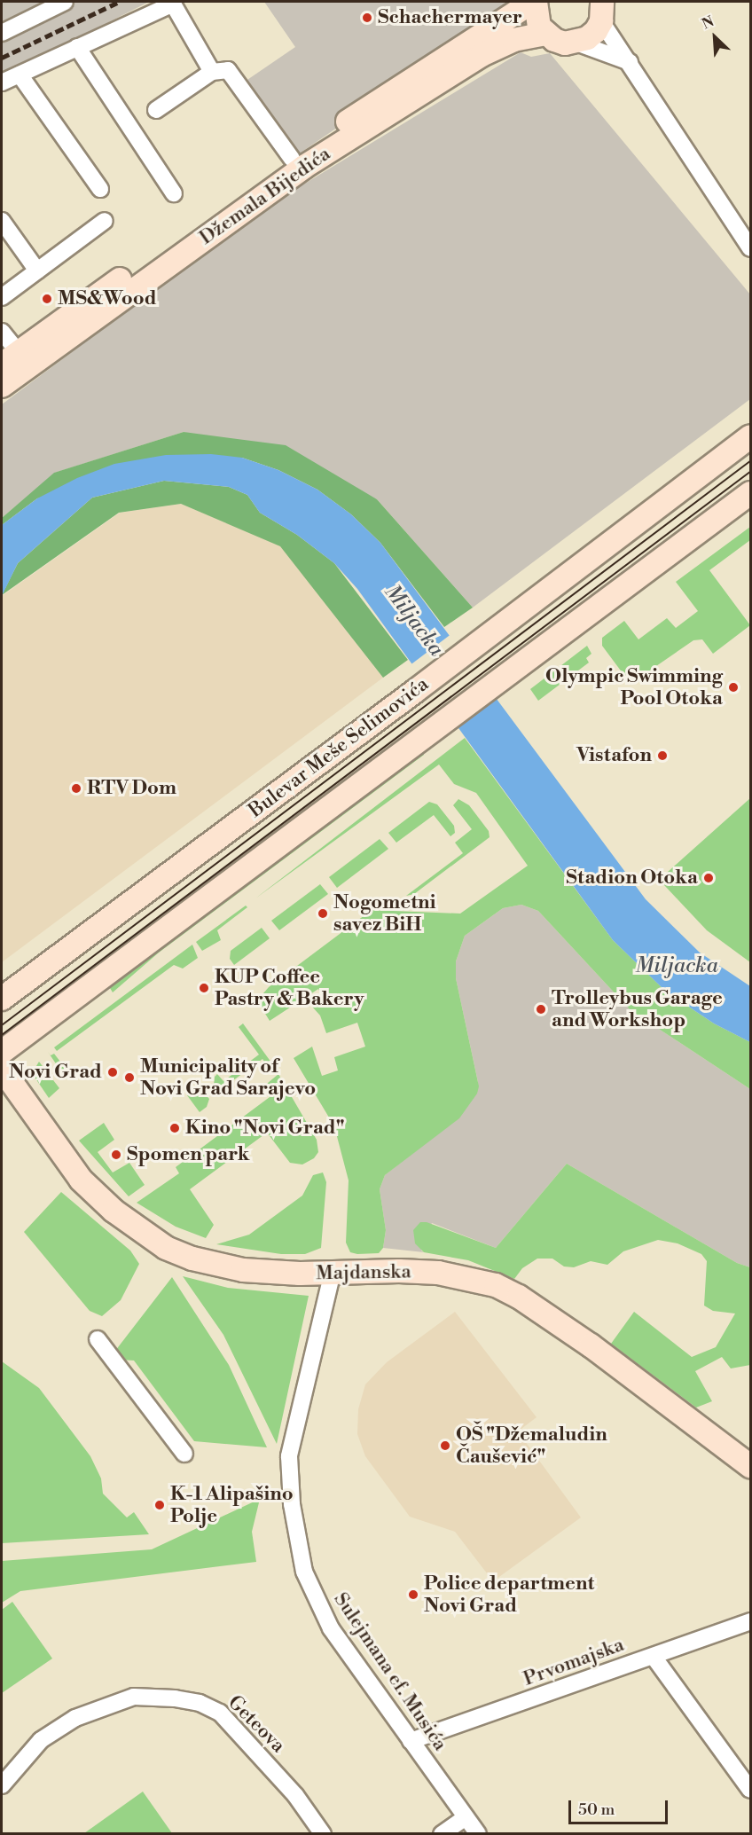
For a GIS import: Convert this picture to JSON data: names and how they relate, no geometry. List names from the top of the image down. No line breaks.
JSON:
{"streets":{"street":["Džemala Bijedića","Bulevar Meše Selimovića","Majdanska","Prvomajska","Sulejmana ef. Musića","Geteova"]},"crossings":[["Majdanska","Sulejmana ef. Musića"],["Prvomajska","Sulejmana ef. Musića"]],"water":["Miljacka"],"places":["Schachermayer","MS&Wood","Olympic Swimming Pool Otoka","Vistafon","RTV Dom","Stadion Otoka","Nogometni savez BiH","KUP Coffee Pastry & Bakery","Trolleybus Garage and Workshop","Novi Grad","Municipality of Novi Grad Sarajevo","Kino \"Novi Grad\"","Spomen park","OŠ \"Džemaludin Čaušević\"","K-1 Alipašino Polje","Police department Novi Grad"],"scale_bar":"50 m","north":"top left"}
